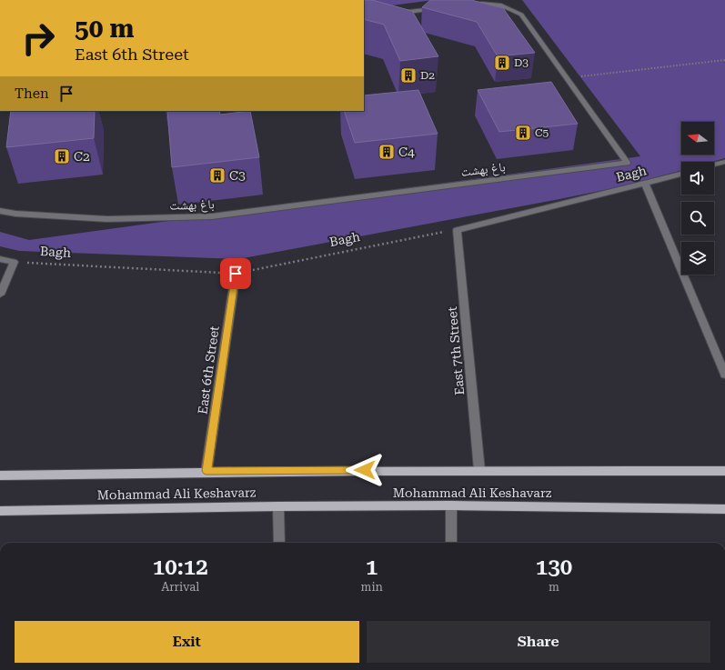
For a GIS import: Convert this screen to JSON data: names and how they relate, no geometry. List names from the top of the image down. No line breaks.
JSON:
{"streets":{"main road":["Mohammad Ali Keshavarz"],"street":["باغ بهشت","Bagh","East 7th Street","East 6th Street"]},"crossings":[["Bagh","East 7th Street"],["Bagh","East 6th Street"],["East 7th Street","Mohammad Ali Keshavarz"],["East 6th Street","Mohammad Ali Keshavarz"]],"places":{"building":["D3","D2","C5","C4","C2","C3"]},"north":"left","page":{"turn":["50 m","East 6th Street"],"then":"Then","eta":["10:12","Arrival","1","min","130","m"],"buttons":["Exit","Share"]}}
